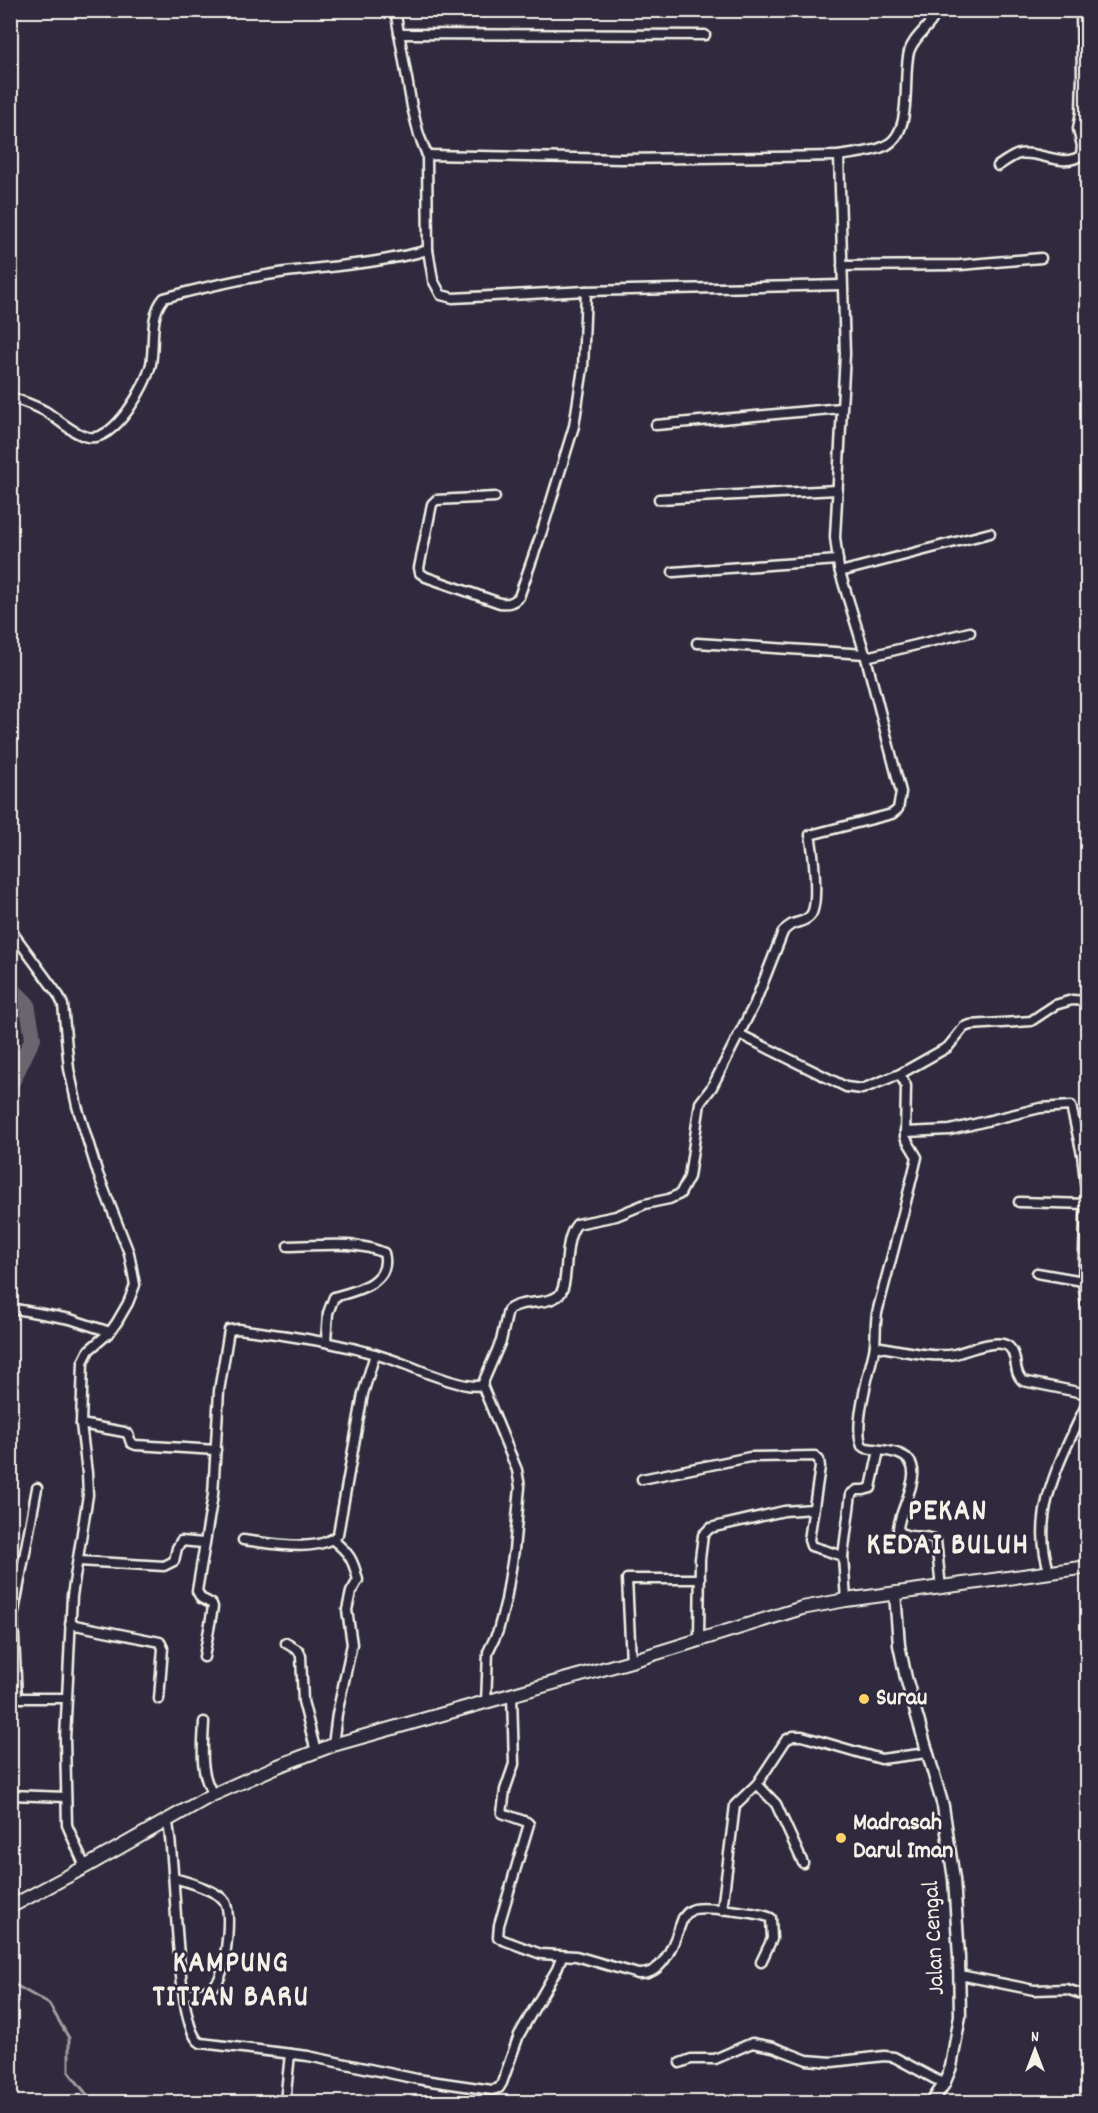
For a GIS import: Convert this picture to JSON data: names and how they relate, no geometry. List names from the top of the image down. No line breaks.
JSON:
{"streets":{"street":["Jalan Cengal"]},"districts":["PEKAN KEDAI BULUH","KAMPUNG TITIAN BARU"],"places":["Surau","Madrasah Darul Iman"],"north":"top"}
